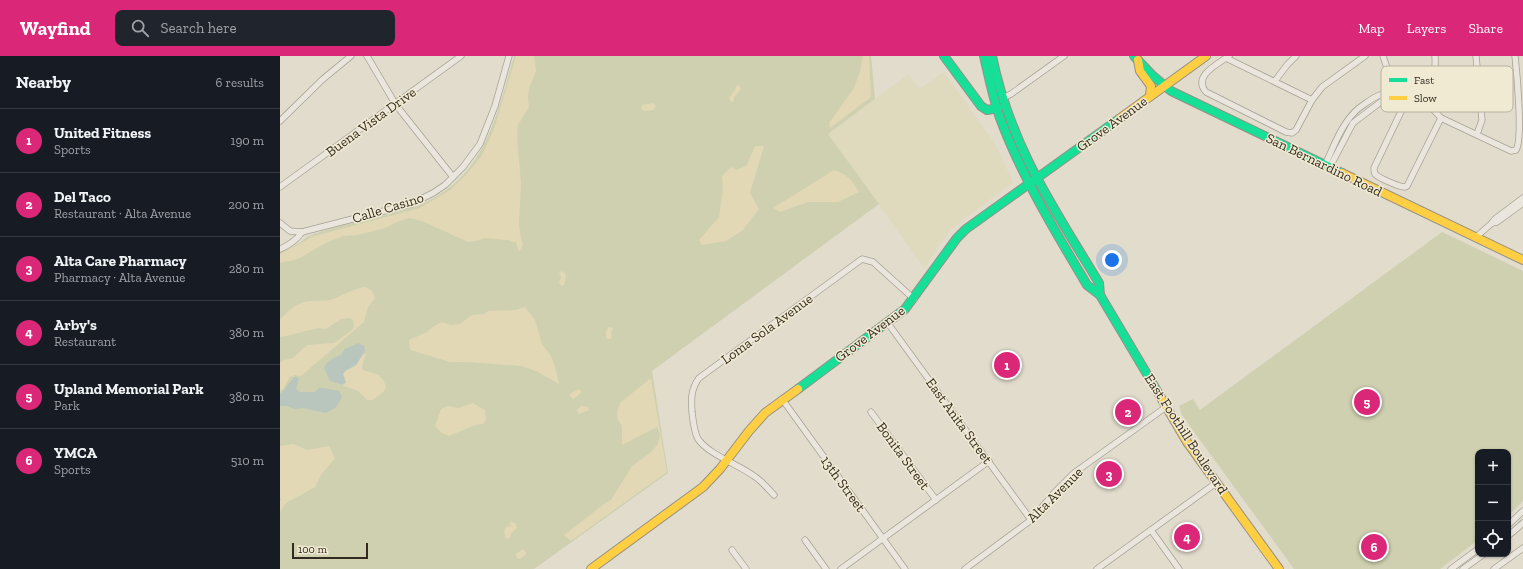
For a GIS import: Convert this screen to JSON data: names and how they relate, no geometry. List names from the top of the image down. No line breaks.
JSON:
{"streets":{"street":["Buena Vista Drive","Grove Avenue","San Bernardino Road","Calle Casino","Loma Sola Avenue","East Anita Street","East Foothill Boulevard","Bonita Street","13th Street","Alta Avenue"]},"crossings":[["Grove Avenue","San Bernardino Road"],["Grove Avenue","Loma Sola Avenue"],["Grove Avenue","East Anita Street"],["Grove Avenue","East Foothill Boulevard"],["Grove Avenue","13th Street"],["East Anita Street","Alta Avenue"],["East Foothill Boulevard","Alta Avenue"]],"legend":["Fast","Slow"],"scale_bar":"100 m","page":{"header":"Wayfind","search":"Search here","nav":["Map","Layers","Share"],"heading":["Nearby","6 results"],"list":[{"mark":"1","name":"United Fitness","note":"Sports","value":"190 m"},{"mark":"2","name":"Del Taco","note":"Restaurant · Alta Avenue","value":"200 m"},{"mark":"3","name":"Alta Care Pharmacy","note":"Pharmacy · Alta Avenue","value":"280 m"},{"mark":"4","name":"Arby's","note":"Restaurant","value":"380 m"},{"mark":"5","name":"Upland Memorial Park","note":"Park","value":"380 m"},{"mark":"6","name":"YMCA","note":"Sports","value":"510 m"}],"pins":["1","5","2","3","4","6"],"map_buttons":["+","−"],"scale":"100 m"}}
